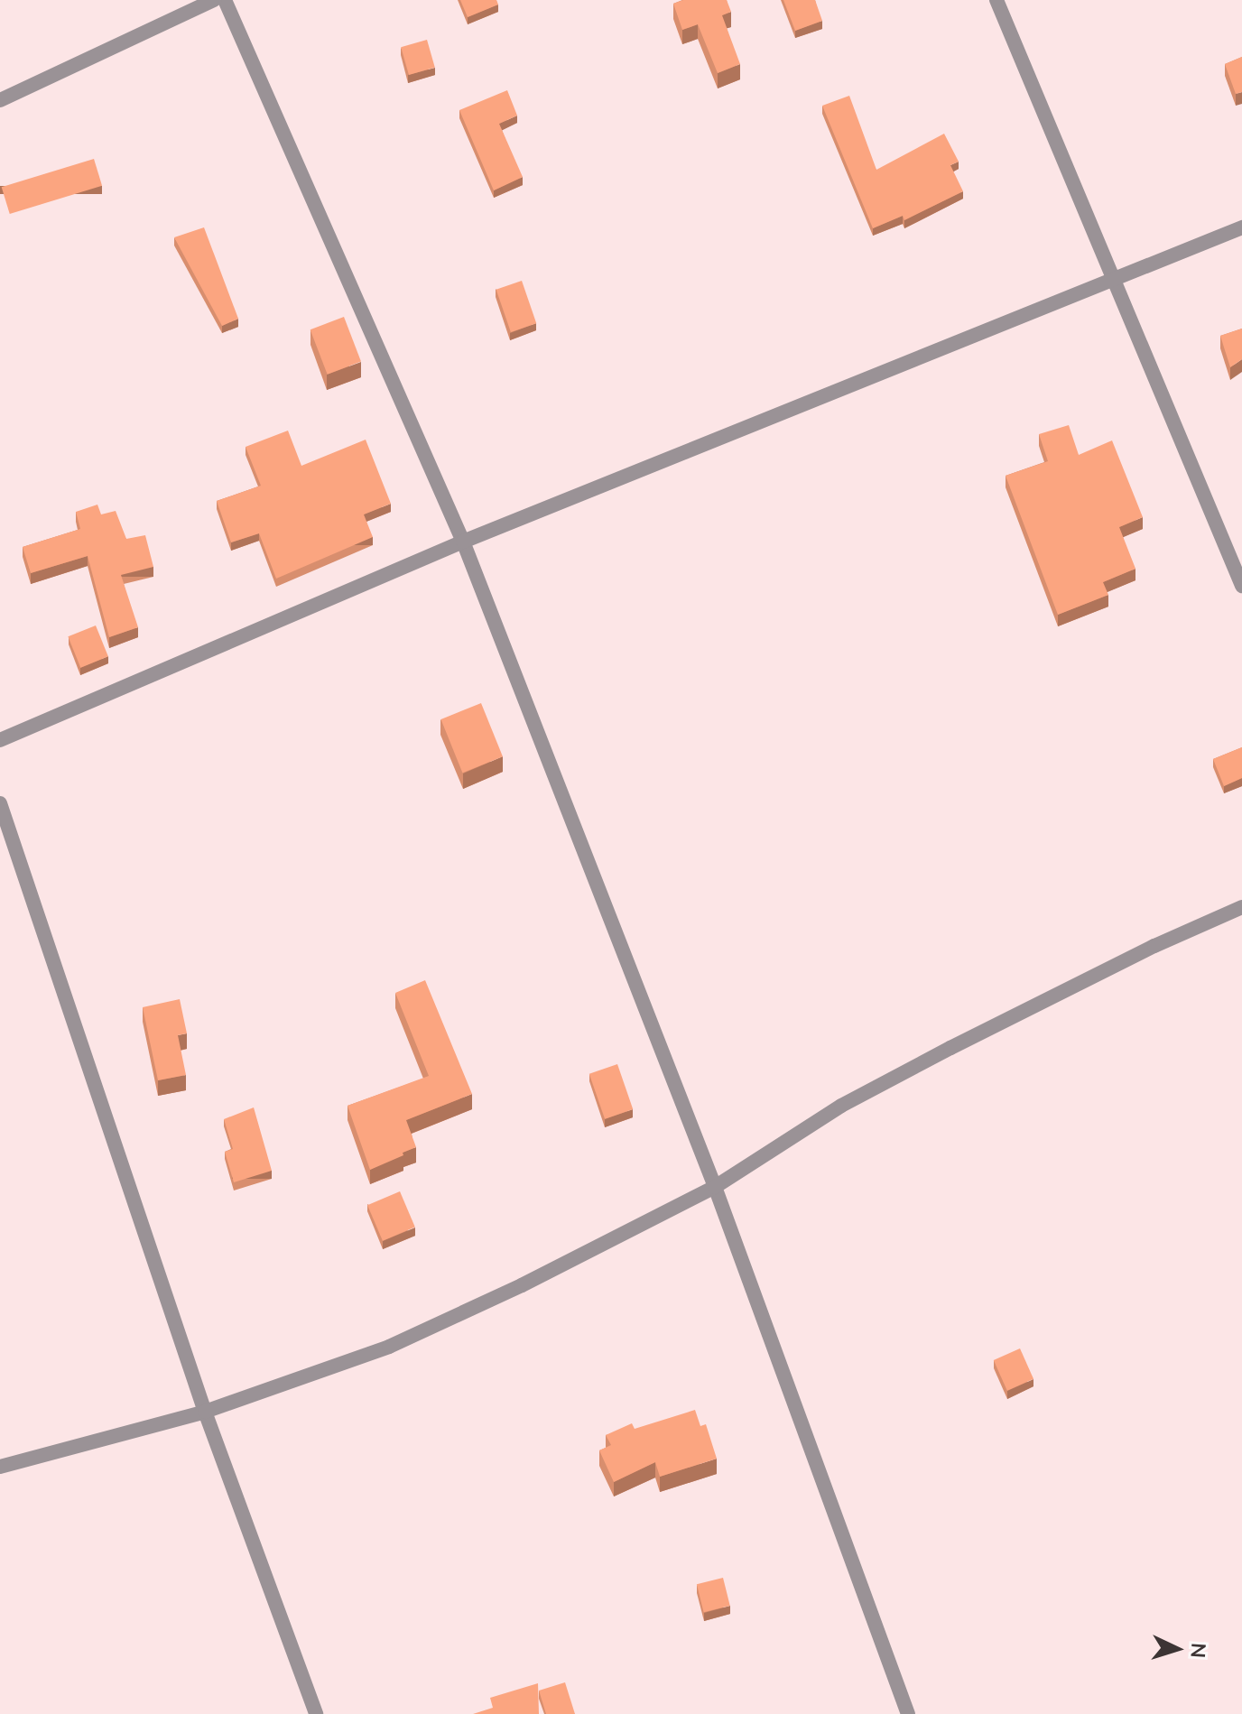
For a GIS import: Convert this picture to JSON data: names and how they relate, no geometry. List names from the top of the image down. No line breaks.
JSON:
{"north":"right"}
